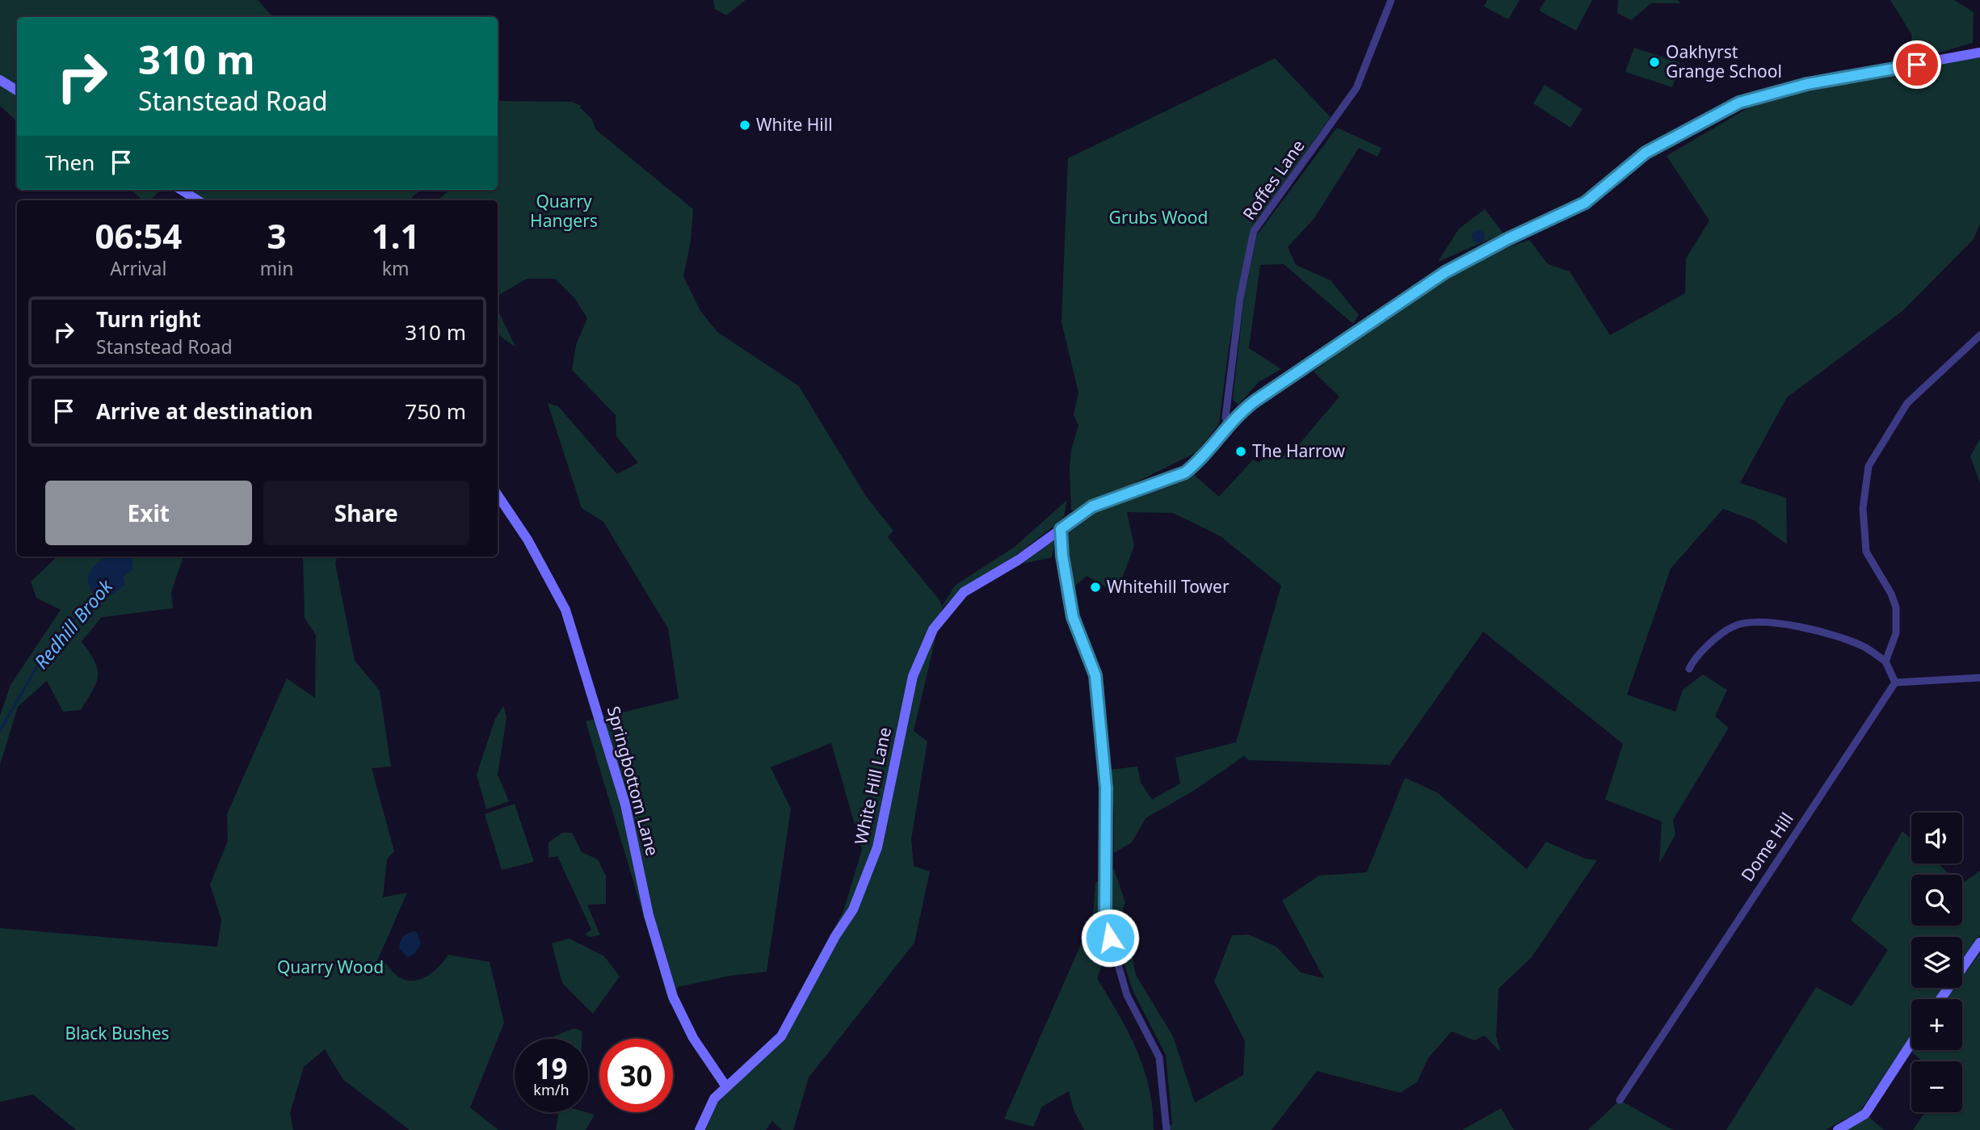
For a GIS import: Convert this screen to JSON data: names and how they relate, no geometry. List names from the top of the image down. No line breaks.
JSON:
{"streets":{"street":["Roffes Lane","Springbottom Lane","White Hill Lane","Dome Hill"]},"crossings":[["Roffes Lane","White Hill Lane"],["Springbottom Lane","White Hill Lane"]],"water":["Redhill Brook"],"parks":["Quarry Hangers","Grubs Wood","Quarry Wood","Black Bushes"],"places":["Oakhyrst Grange School","White Hill","The Harrow","Whitehill Tower"],"page":{"turn":["310 m","Stanstead Road"],"then":"Then","eta":["06:54","Arrival","3","min","1.1","km"],"list":[{"name":"Turn right","note":"Stanstead Road","value":"310 m"},{"name":"Arrive at destination","value":"750 m"}],"buttons":["Exit","Share"],"map_buttons":["+","−"],"speed":"19 km/h","limit":"30"}}
